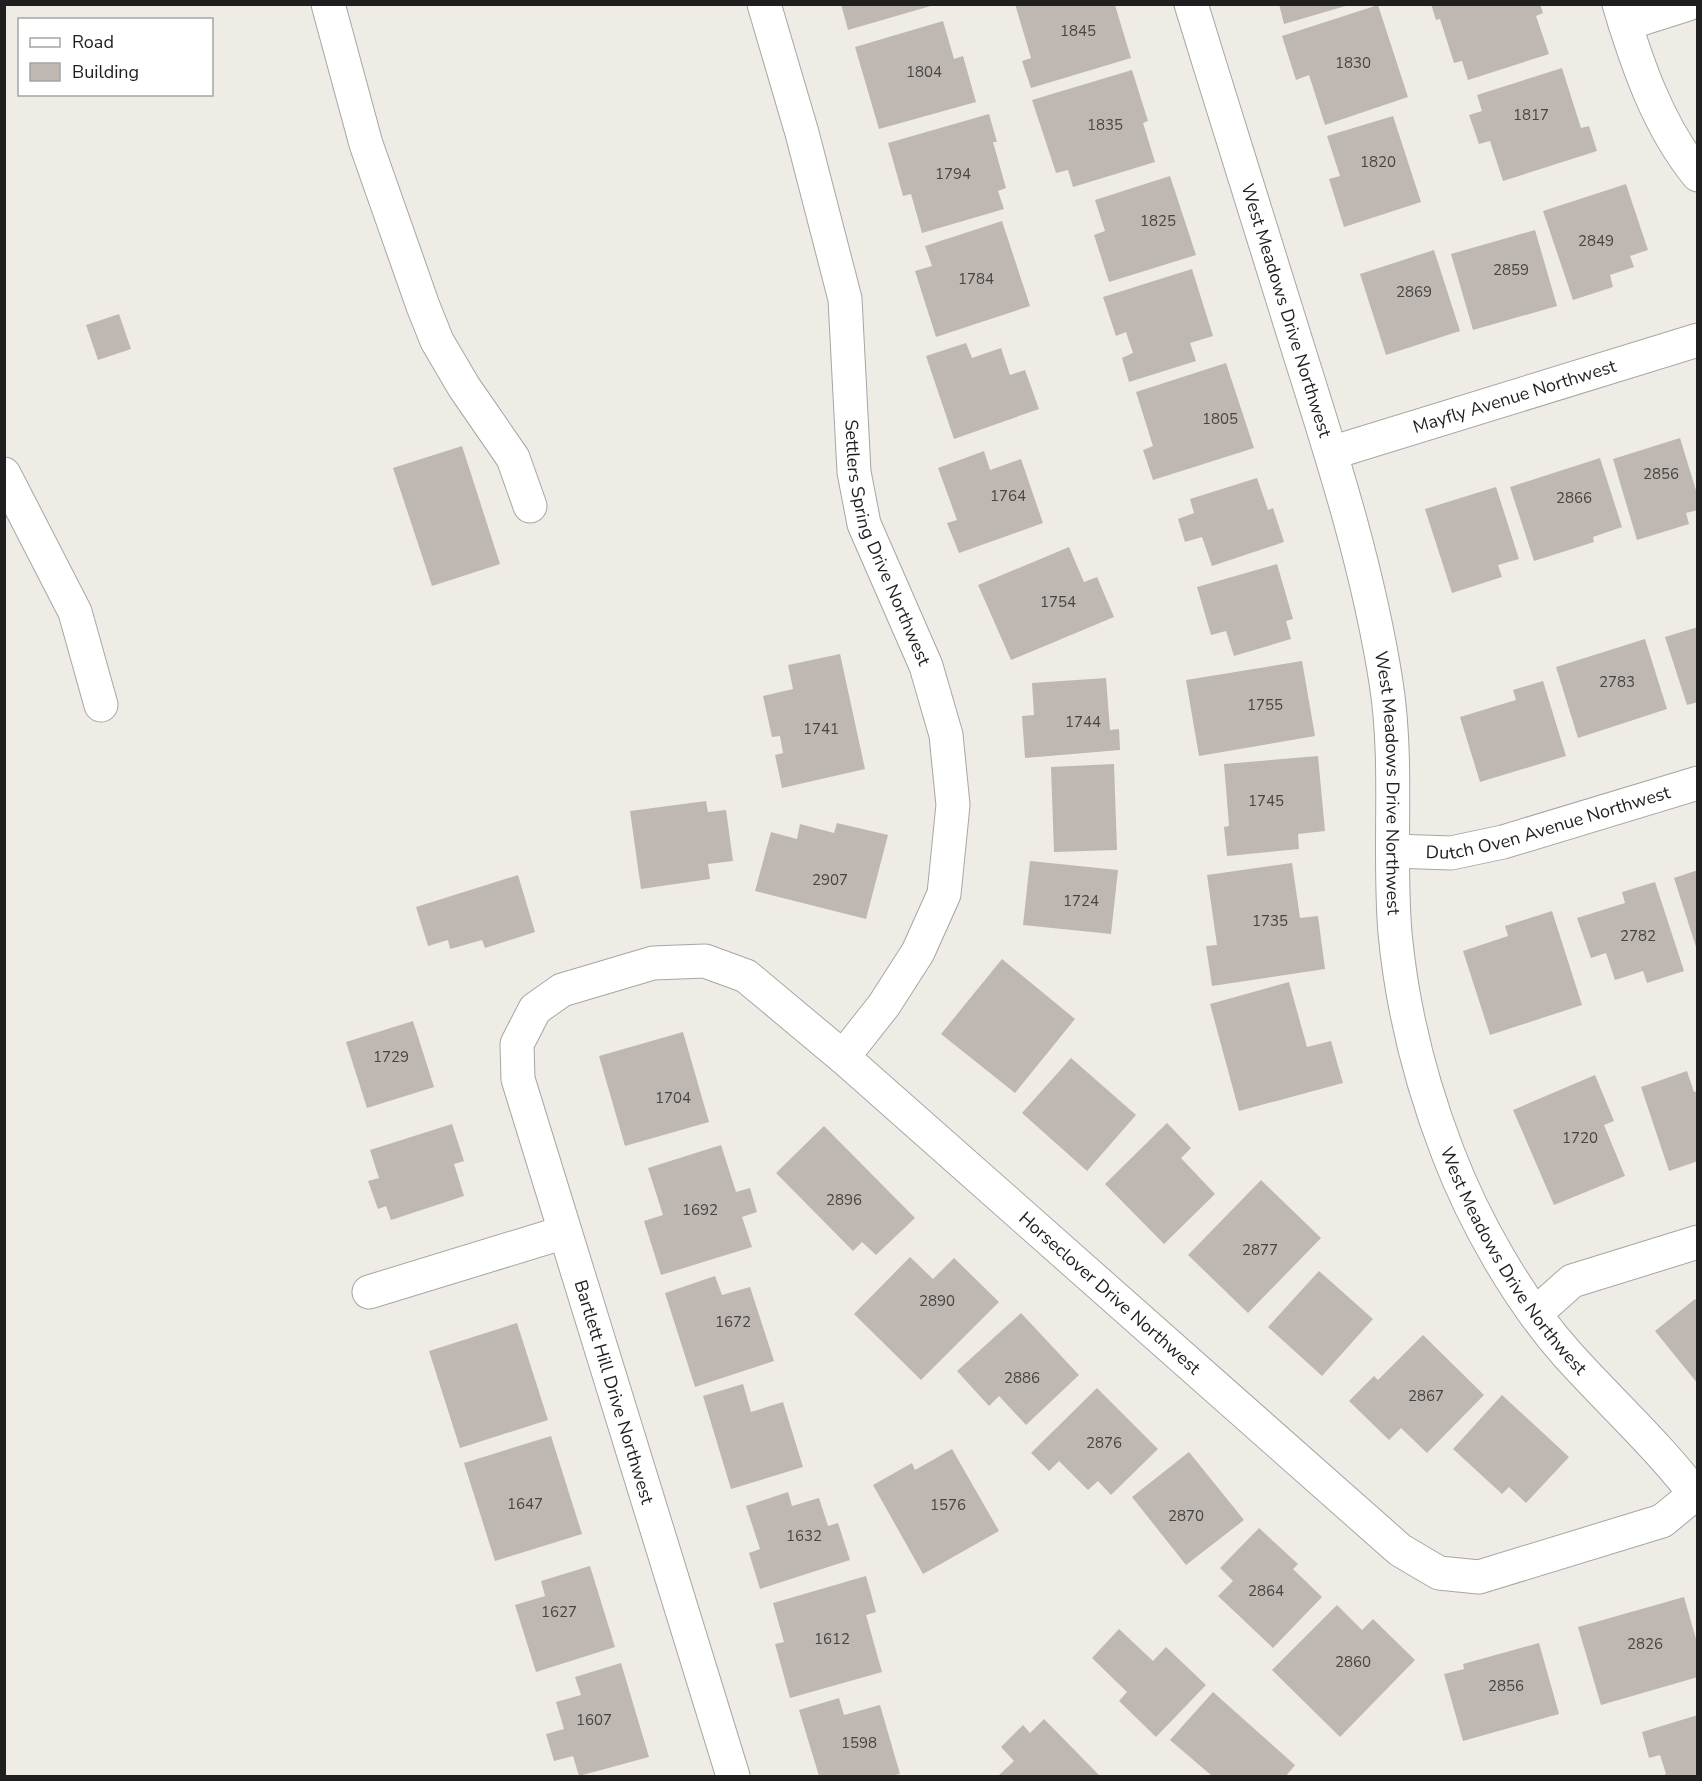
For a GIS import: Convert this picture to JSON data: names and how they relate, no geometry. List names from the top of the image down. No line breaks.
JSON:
{"streets":{"street":["West Meadows Drive Northwest","Mayfly Avenue Northwest","Settlers Spring Drive Northwest","Dutch Oven Avenue Northwest","Horseclover Drive Northwest","Bartlett Hill Drive Northwest"]},"crossings":[["West Meadows Drive Northwest","Mayfly Avenue Northwest"],["West Meadows Drive Northwest","Dutch Oven Avenue Northwest"],["West Meadows Drive Northwest","Horseclover Drive Northwest"],["Settlers Spring Drive Northwest","Horseclover Drive Northwest"],["Horseclover Drive Northwest","Bartlett Hill Drive Northwest"]],"house_numbers":["1845","1830","1804","1817","1835","1820","1794","1825","2849","2859","1784","2869","1805","2856","1764","2866","1754","2783","1755","1744","1741","1745","2907","1724","1735","2782","1729","1704","1720","2896","1692","2877","2890","1672","2886","2867","2876","1647","1576","2870","1632","2864","1627","1612","2826","2860","2856","1607","1598"],"legend":["Road","Building"]}
